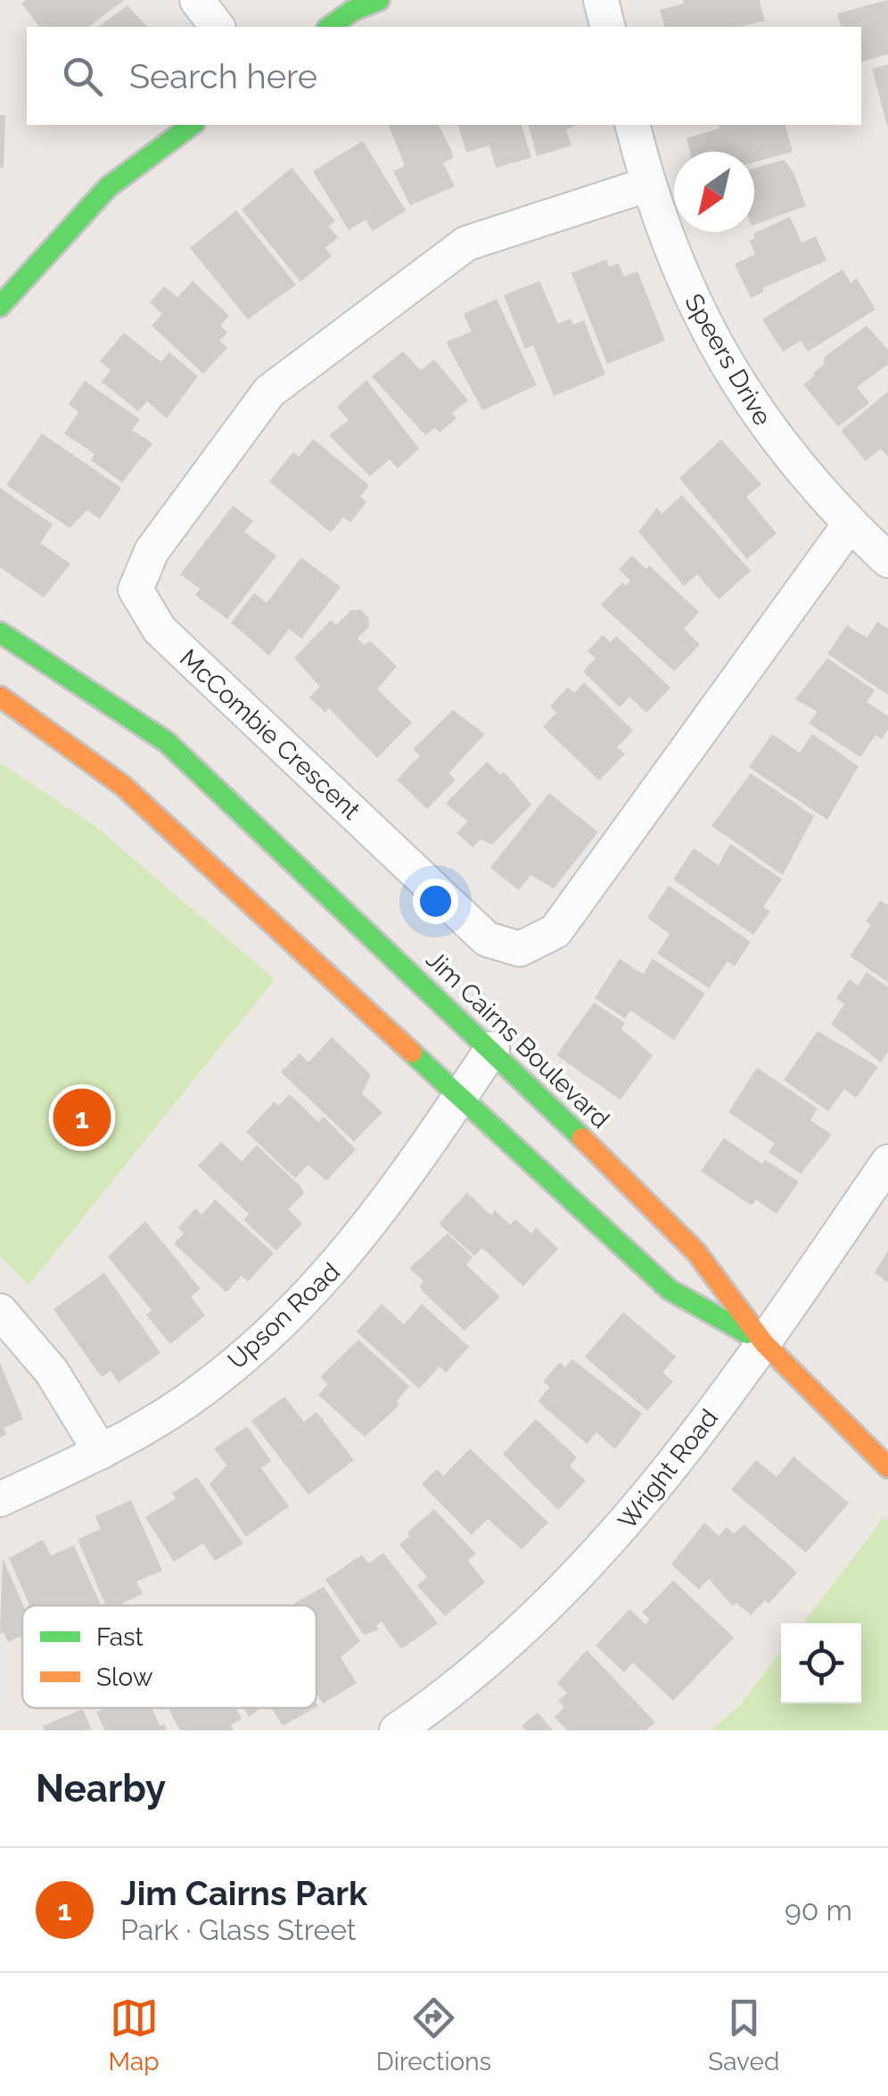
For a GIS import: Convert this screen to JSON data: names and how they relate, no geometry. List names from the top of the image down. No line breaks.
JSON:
{"streets":{"street":["Speers Drive","McCombie Crescent","Jim Cairns Boulevard","Upson Road","Wright Road"]},"crossings":[["Speers Drive","McCombie Crescent"],["Jim Cairns Boulevard","Upson Road"],["Jim Cairns Boulevard","Wright Road"]],"legend":["Fast","Slow"],"north":"bottom left","page":{"search":"Search here","pins":"1","heading":"Nearby","list":[{"mark":"1","name":"Jim Cairns Park","note":"Park · Glass Street","value":"90 m"}],"nav":["Map","Directions","Saved"]}}
